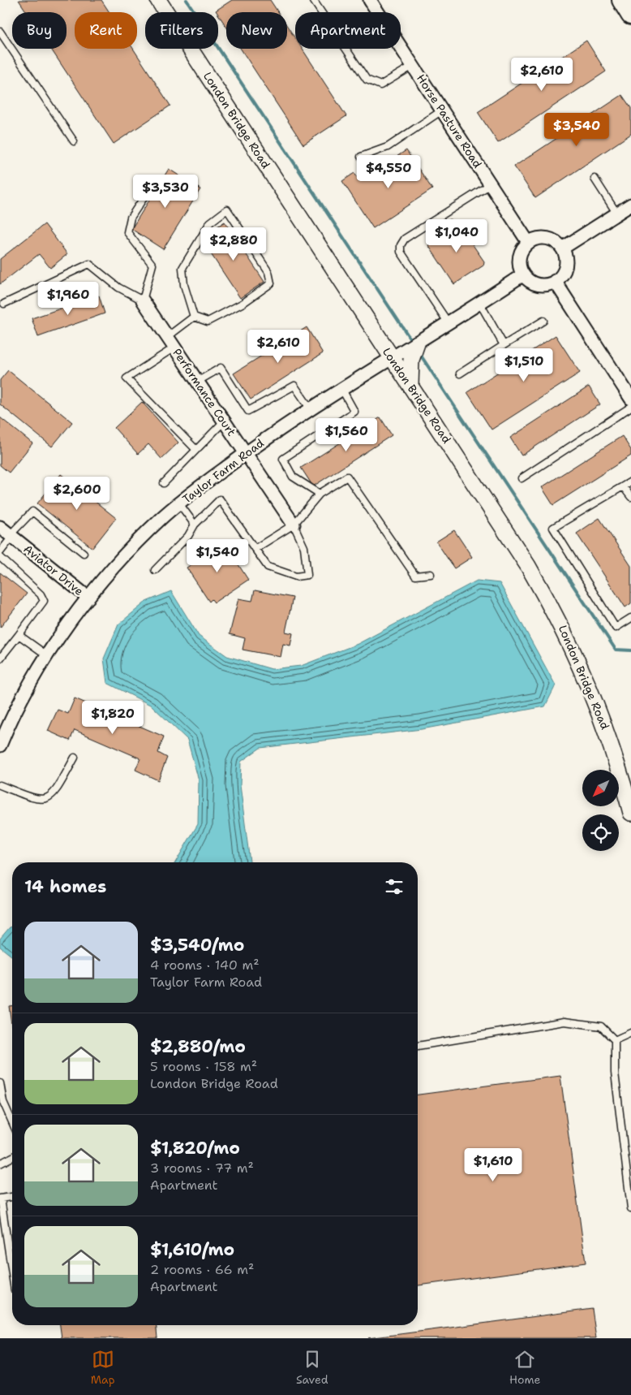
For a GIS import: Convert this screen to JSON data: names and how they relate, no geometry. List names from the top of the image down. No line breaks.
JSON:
{"streets":{"street":["London Bridge Road","Horse Pasture Road","Performance Court","Taylor Farm Road","Aviator Drive"]},"crossings":[["London Bridge Road","Taylor Farm Road"],["Horse Pasture Road","Taylor Farm Road"],["Performance Court","Taylor Farm Road"],["Taylor Farm Road","Aviator Drive"]],"north":"bottom left","page":{"chip":["Buy","Rent","Filters","New","Apartment"],"price":["$2,610","$3,540","$4,550","$3,530","$1,040","$2,880","$1,960","$2,610","$1,510","$1,560","$2,600","$1,540","$1,820","$1,610"],"heading":"14 homes","list":[{"name":"$3,540/mo","note":"4 rooms · 140 m² · Taylor Farm Road"},{"name":"$2,880/mo","note":"5 rooms · 158 m² · London Bridge Road"},{"name":"$1,820/mo","note":"3 rooms · 77 m² · Apartment"},{"name":"$1,610/mo","note":"2 rooms · 66 m² · Apartment"}],"tabs":["Map","Saved","Home"]}}
